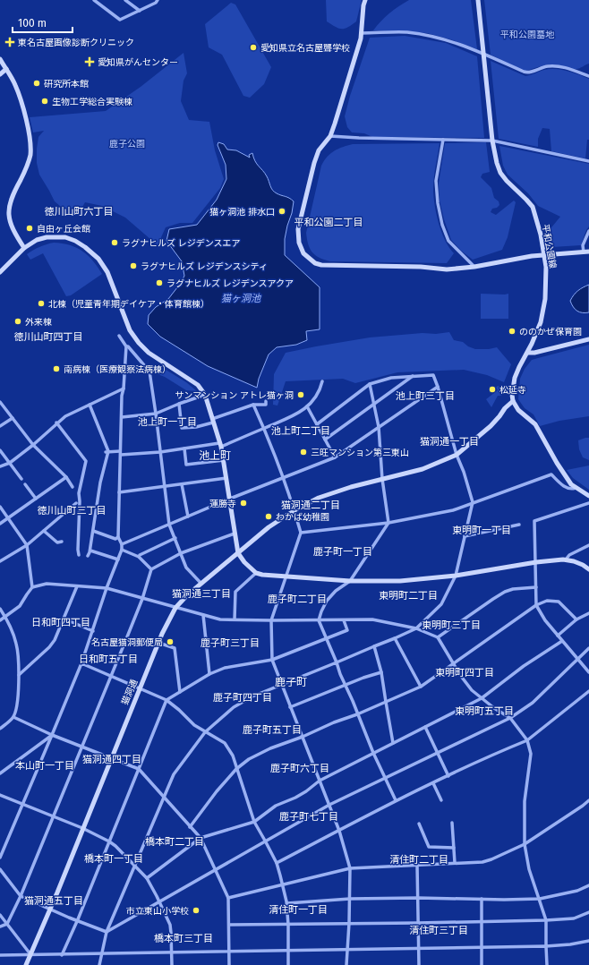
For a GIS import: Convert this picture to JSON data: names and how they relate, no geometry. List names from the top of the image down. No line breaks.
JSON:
{"streets":{"street":["平和公園線","猫洞通"]},"crossings":[["平和公園線","猫洞通"]],"districts":["徳川山町六丁目","平和公園二丁目","徳川山町四丁目","池上町三丁目","池上町一丁目","池上町二丁目","猫洞通一丁目","池上町","猫洞通二丁目","徳川山町三丁目","東明町一丁目","鹿子町一丁目","猫洞通三丁目","東明町二丁目","鹿子町二丁目","日和町四丁目","東明町三丁目","鹿子町三丁目","日和町五丁目","東明町四丁目","鹿子町","鹿子町四丁目","東明町五丁目","鹿子町五丁目","猫洞通四丁目","本山町一丁目","鹿子町六丁目","鹿子町七丁目","橋本町二丁目","橋本町一丁目","清住町二丁目","猫洞通五丁目","清住町一丁目","清住町三丁目","橋本町三丁目"],"water":["猫ヶ洞池"],"parks":["平和公園墓地","鹿子公園"],"places":{"health":["東名古屋画像診断クリニック","愛知県がんセンター"],"other":["愛知県立名古屋聾学校","研究所本館","生物工学総合実験棟","猫ヶ洞池 排水口","自由ヶ丘会館","ラグナヒルズ レジデンスエア","ラグナヒルズ レジデンスシティ","ラグナヒルズ レジデンスアクア","北棟（児童青年期デイケア・体育館棟）","外来棟","ののかぜ保育園","南病棟（医療観察法病棟）","松延寺","サンマンション アトレ猫ヶ洞","三旺マンション第三東山","蓮勝寺","わかば幼稚園","名古屋猫洞郵便局","市立東山小学校"]},"scale_bar":"100 m"}
